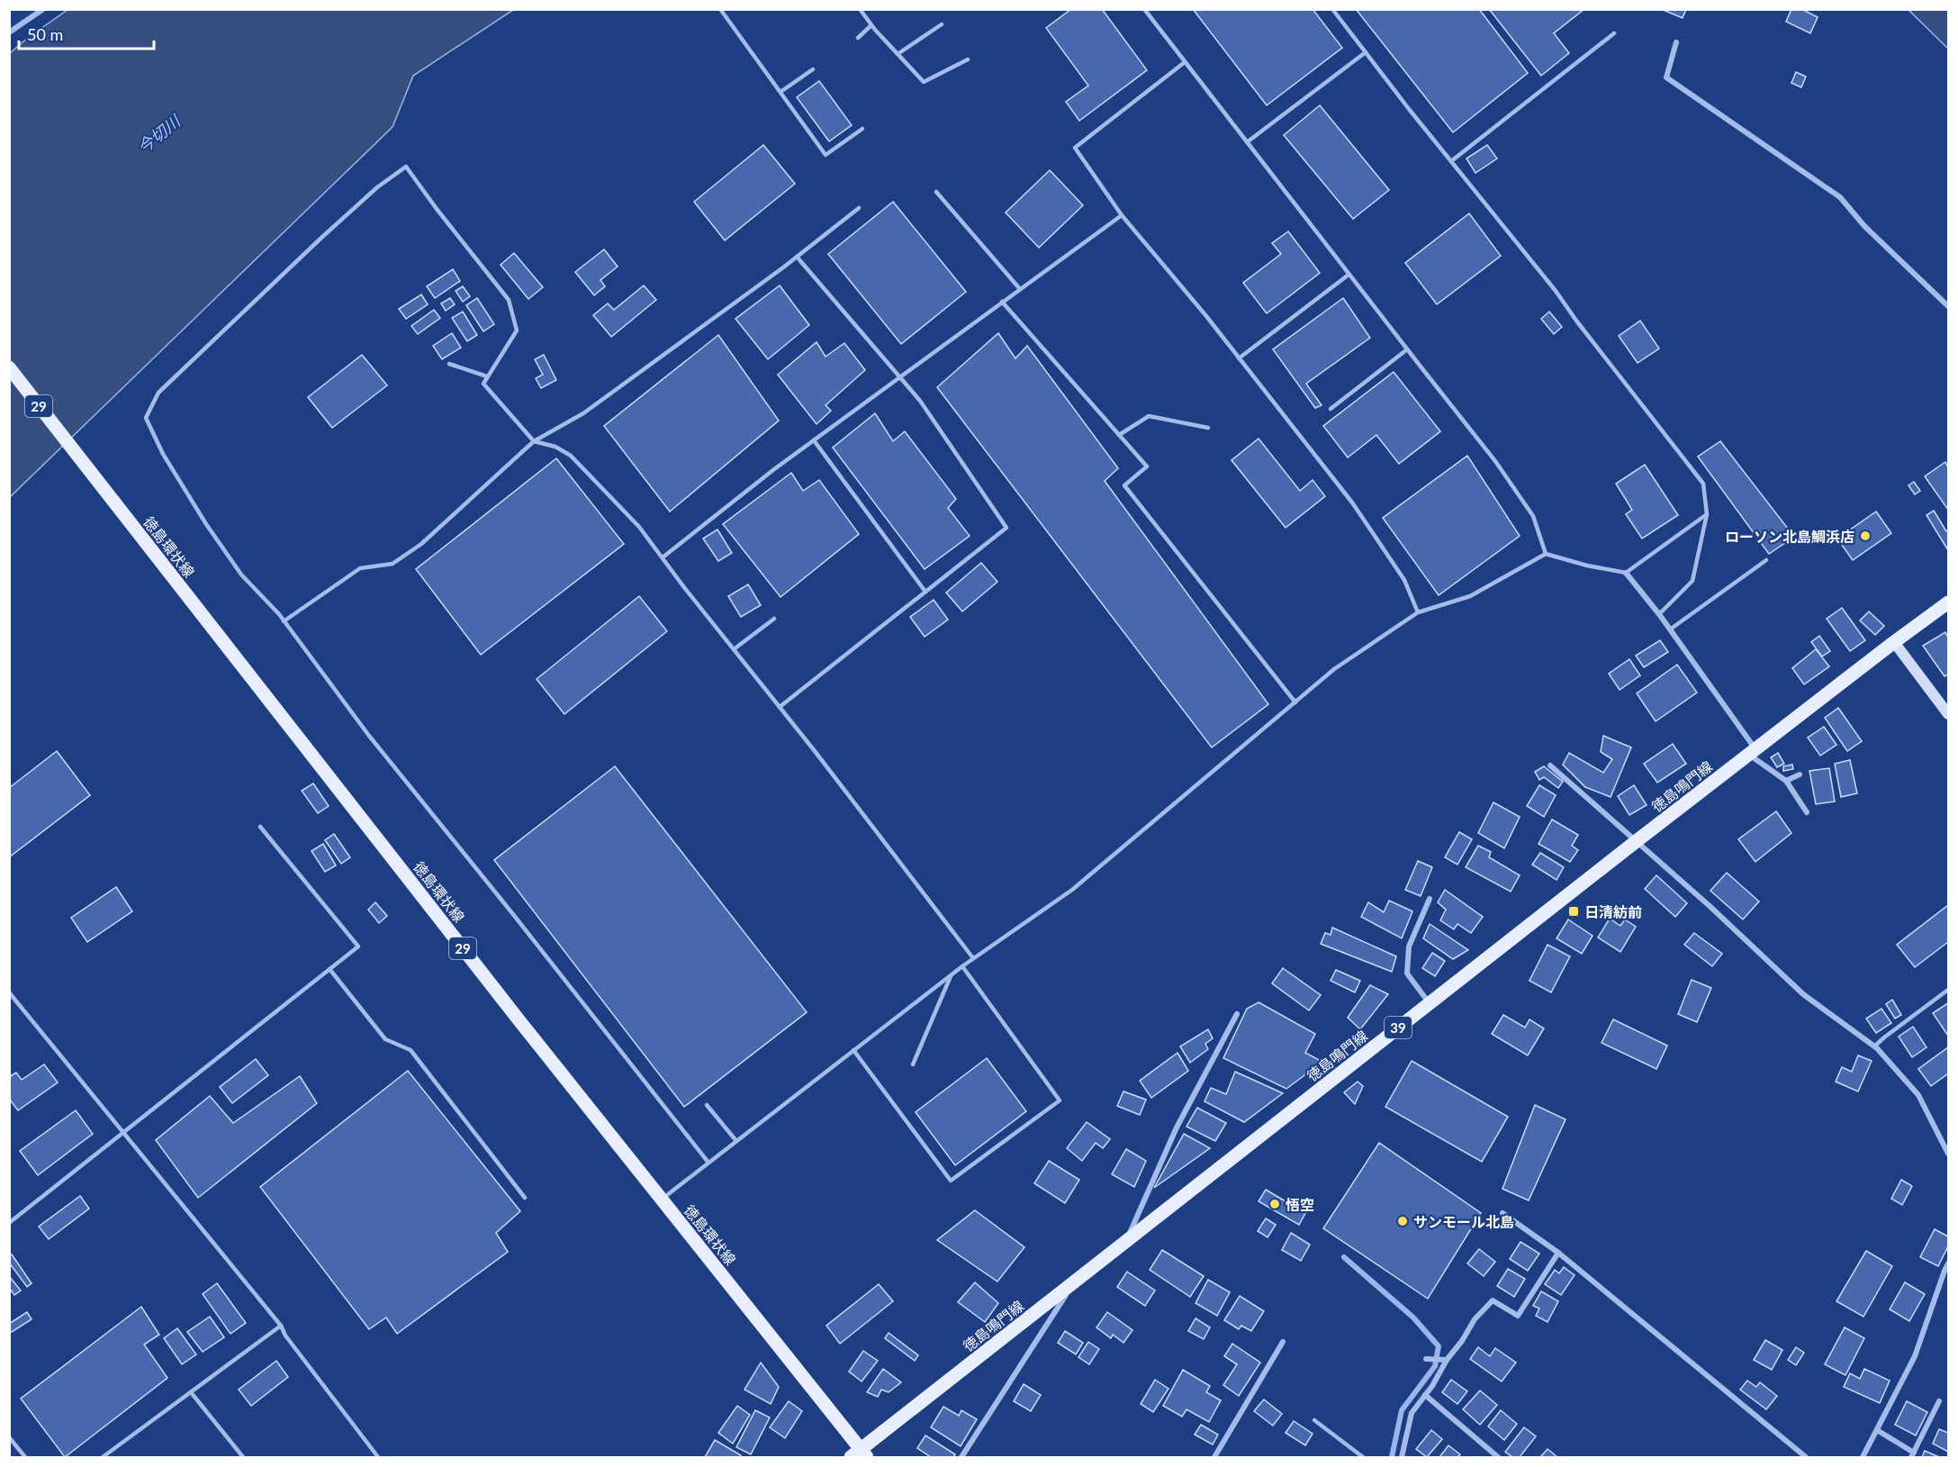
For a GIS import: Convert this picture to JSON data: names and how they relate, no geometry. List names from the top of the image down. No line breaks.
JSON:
{"streets":{"main road":["29","徳島環状線","徳島鳴門線","39"]},"crossings":[["徳島環状線","徳島鳴門線"]],"water":["今切川"],"places":{"other":["ローソン北島鯛浜店","悟空","サンモール北島"],"transit":["日清紡前"]},"scale_bar":"50 m"}
